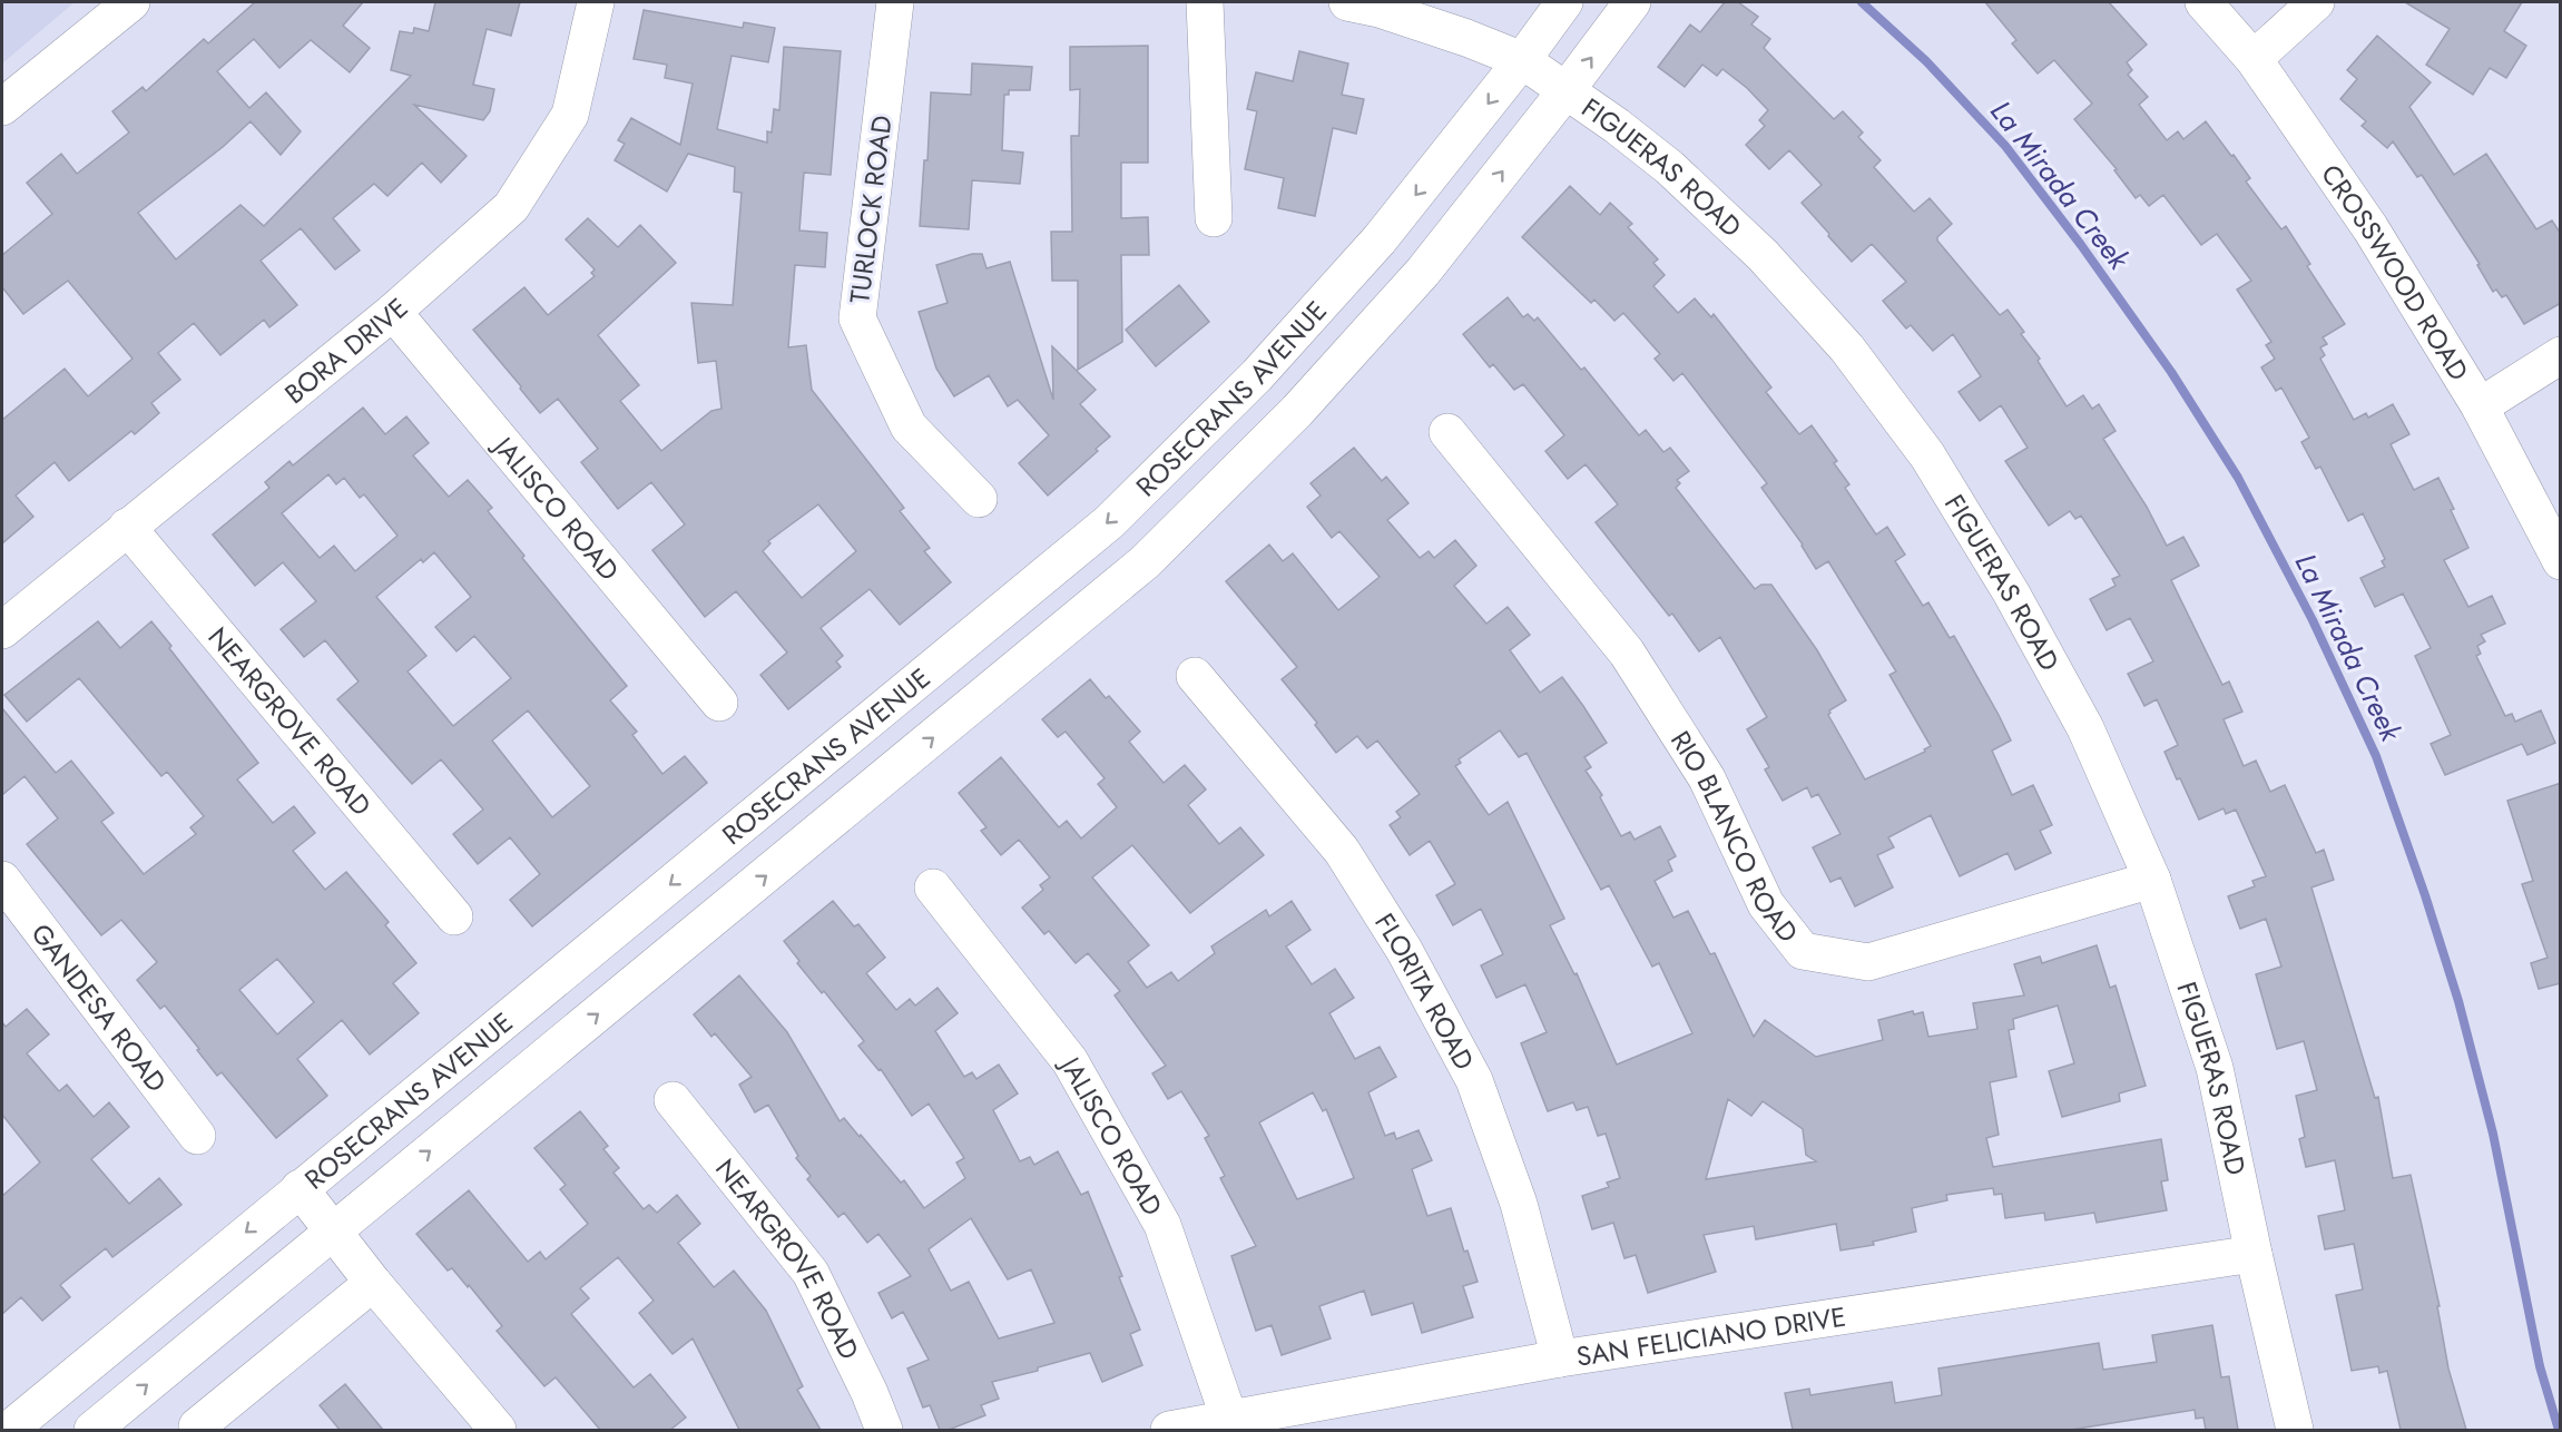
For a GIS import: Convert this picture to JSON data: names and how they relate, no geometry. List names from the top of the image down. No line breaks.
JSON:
{"streets":{"street":["FIGUERAS ROAD","TURLOCK ROAD","CROSSWOOD ROAD","BORA DRIVE","ROSECRANS AVENUE","JALISCO ROAD","NEARGROVE ROAD","RIO BLANCO ROAD","FLORITA ROAD","GANDESA ROAD","SAN FELICIANO DRIVE"]},"crossings":[["FIGUERAS ROAD","ROSECRANS AVENUE"],["FIGUERAS ROAD","RIO BLANCO ROAD"],["FIGUERAS ROAD","SAN FELICIANO DRIVE"],["BORA DRIVE","JALISCO ROAD"],["BORA DRIVE","NEARGROVE ROAD"],["JALISCO ROAD","SAN FELICIANO DRIVE"],["FLORITA ROAD","SAN FELICIANO DRIVE"]],"water":["La Mirada Creek"]}
